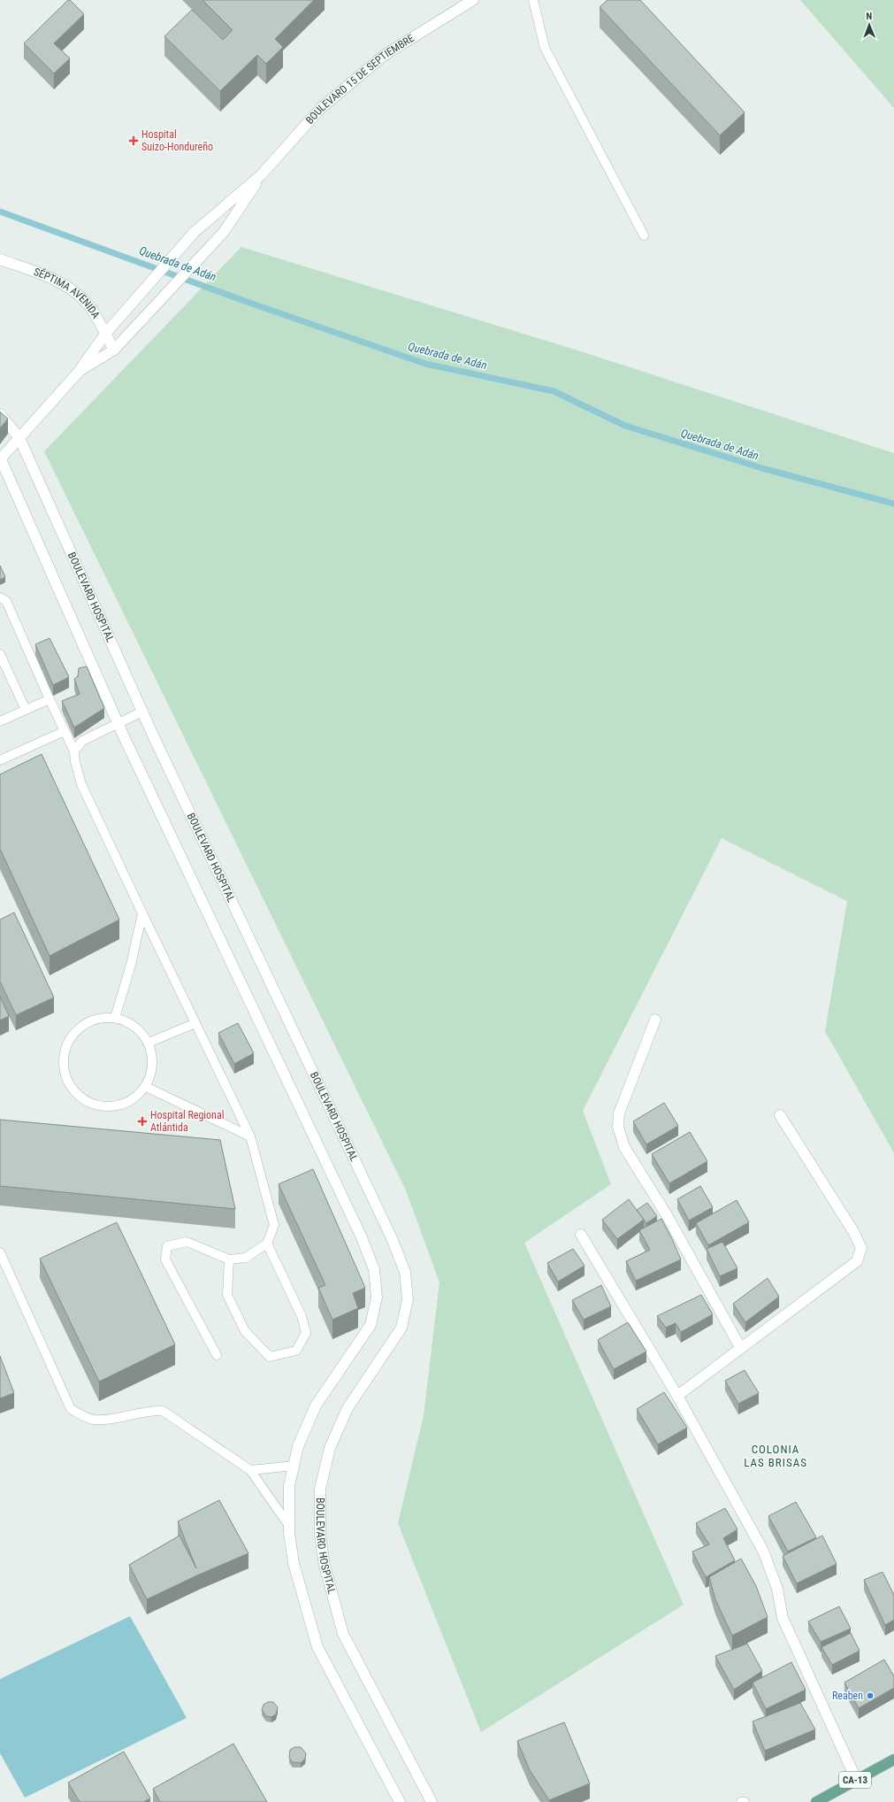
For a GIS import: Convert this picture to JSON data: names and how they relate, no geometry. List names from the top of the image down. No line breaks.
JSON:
{"streets":{"main road":["CA-13"],"street":["BOULEVARD 15 DE SEPTIEMBRE","SÉPTIMA AVENIDA","BOULEVARD HOSPITAL"]},"crossings":[["BOULEVARD 15 DE SEPTIEMBRE","SÉPTIMA AVENIDA"],["BOULEVARD 15 DE SEPTIEMBRE","BOULEVARD HOSPITAL"]],"districts":["COLONIA LAS BRISAS"],"water":["Quebrada de Adán"],"places":{"health":["Hospital Suizo-Hondureño","Hospital Regional Atlántida"],"other":["Reaben"]},"north":"top"}
